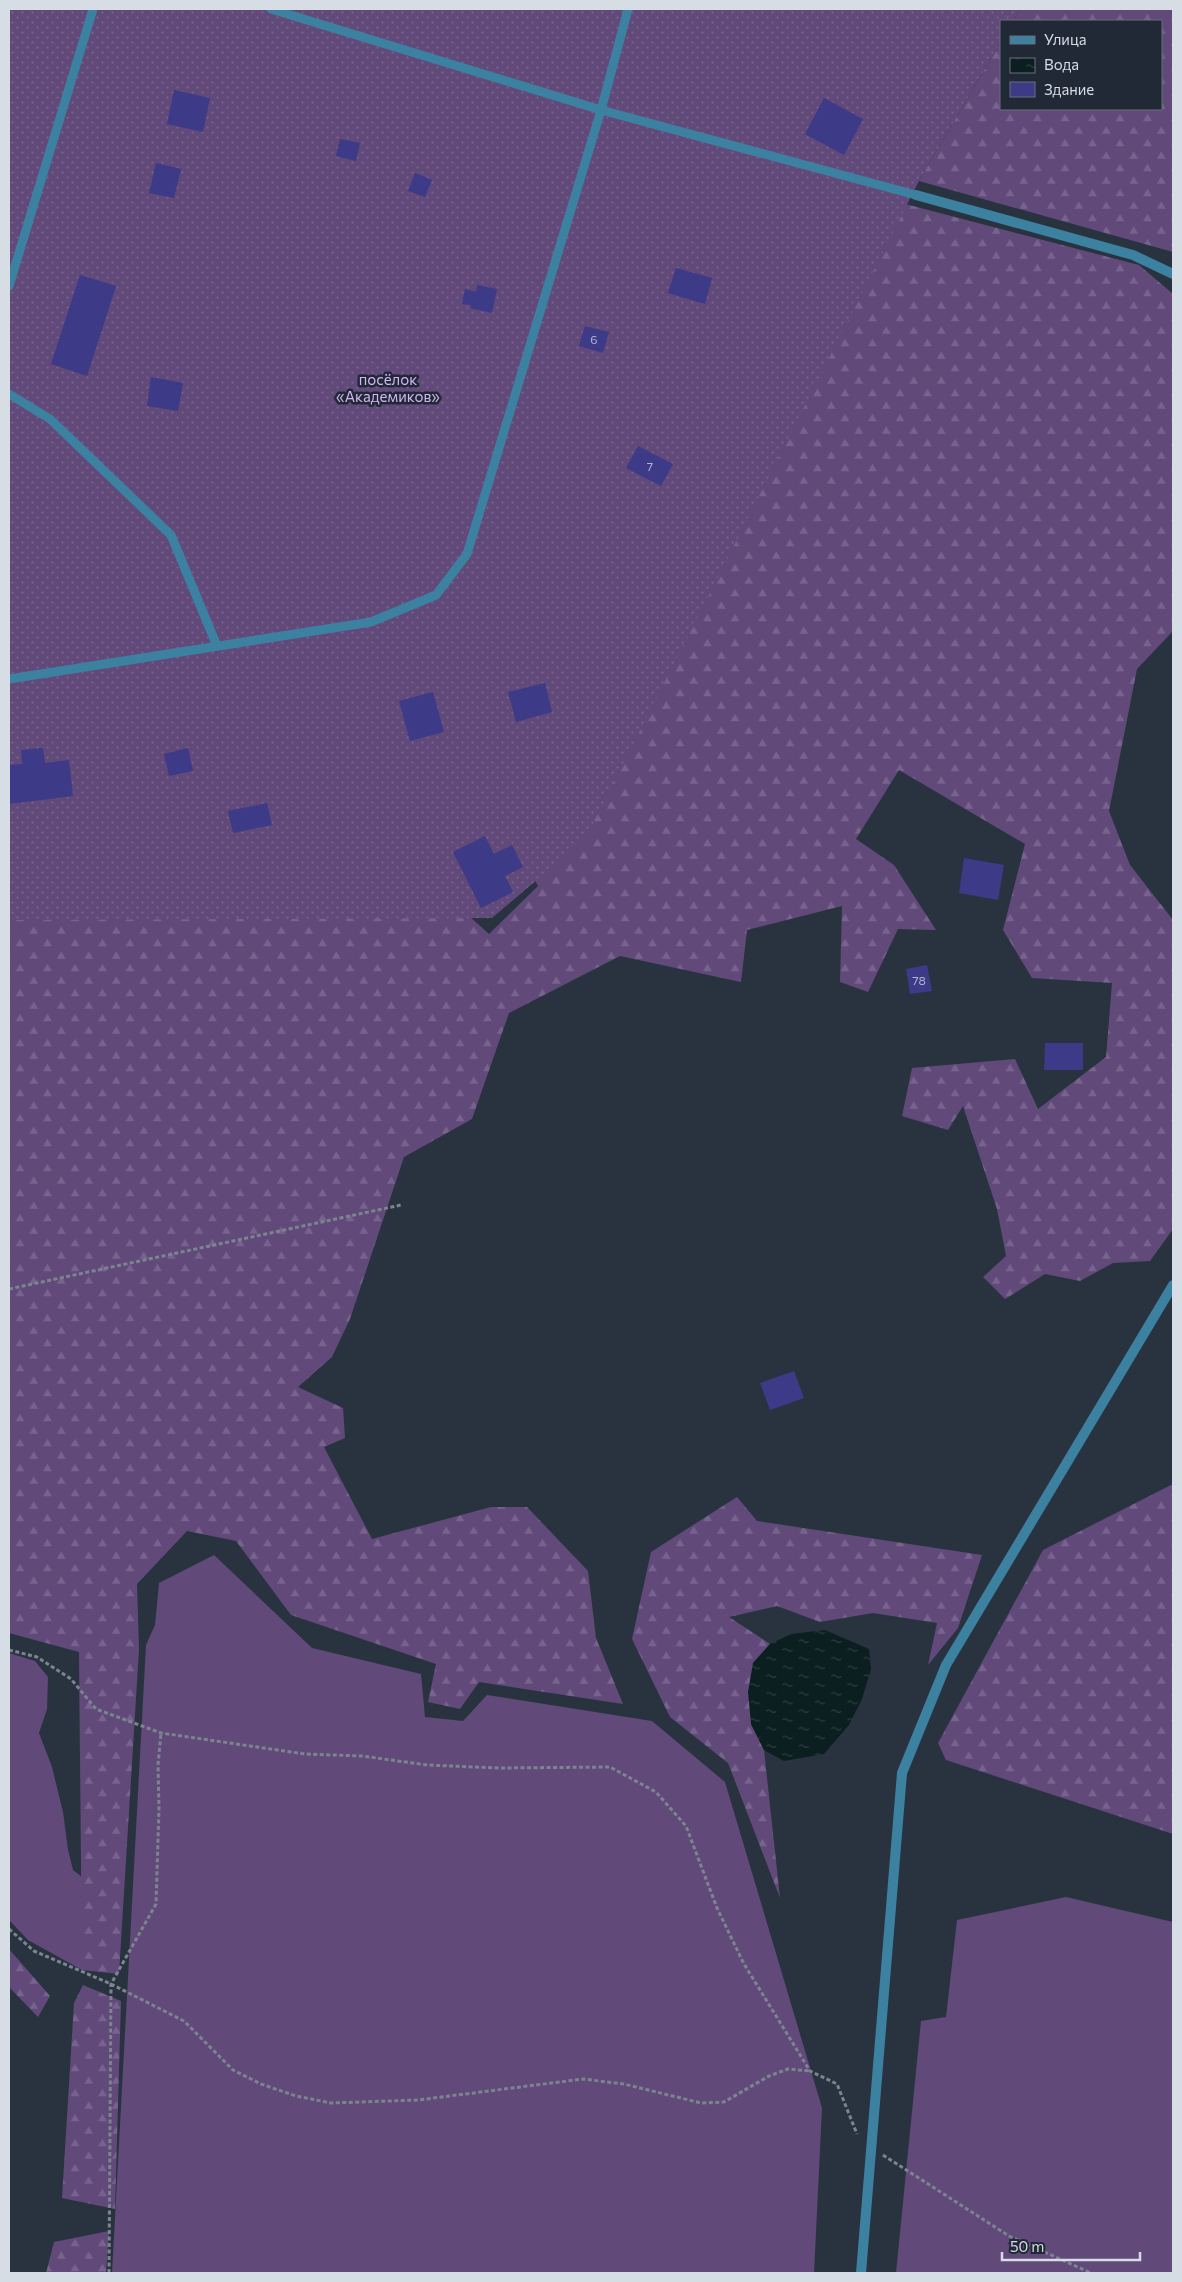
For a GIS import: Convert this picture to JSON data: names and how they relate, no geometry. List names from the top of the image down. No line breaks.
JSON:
{"parks":["посёлок «Академиков»"],"house_numbers":["6","7","78"],"legend":["Улица","Вода","Здание"],"scale_bar":"50 m"}
